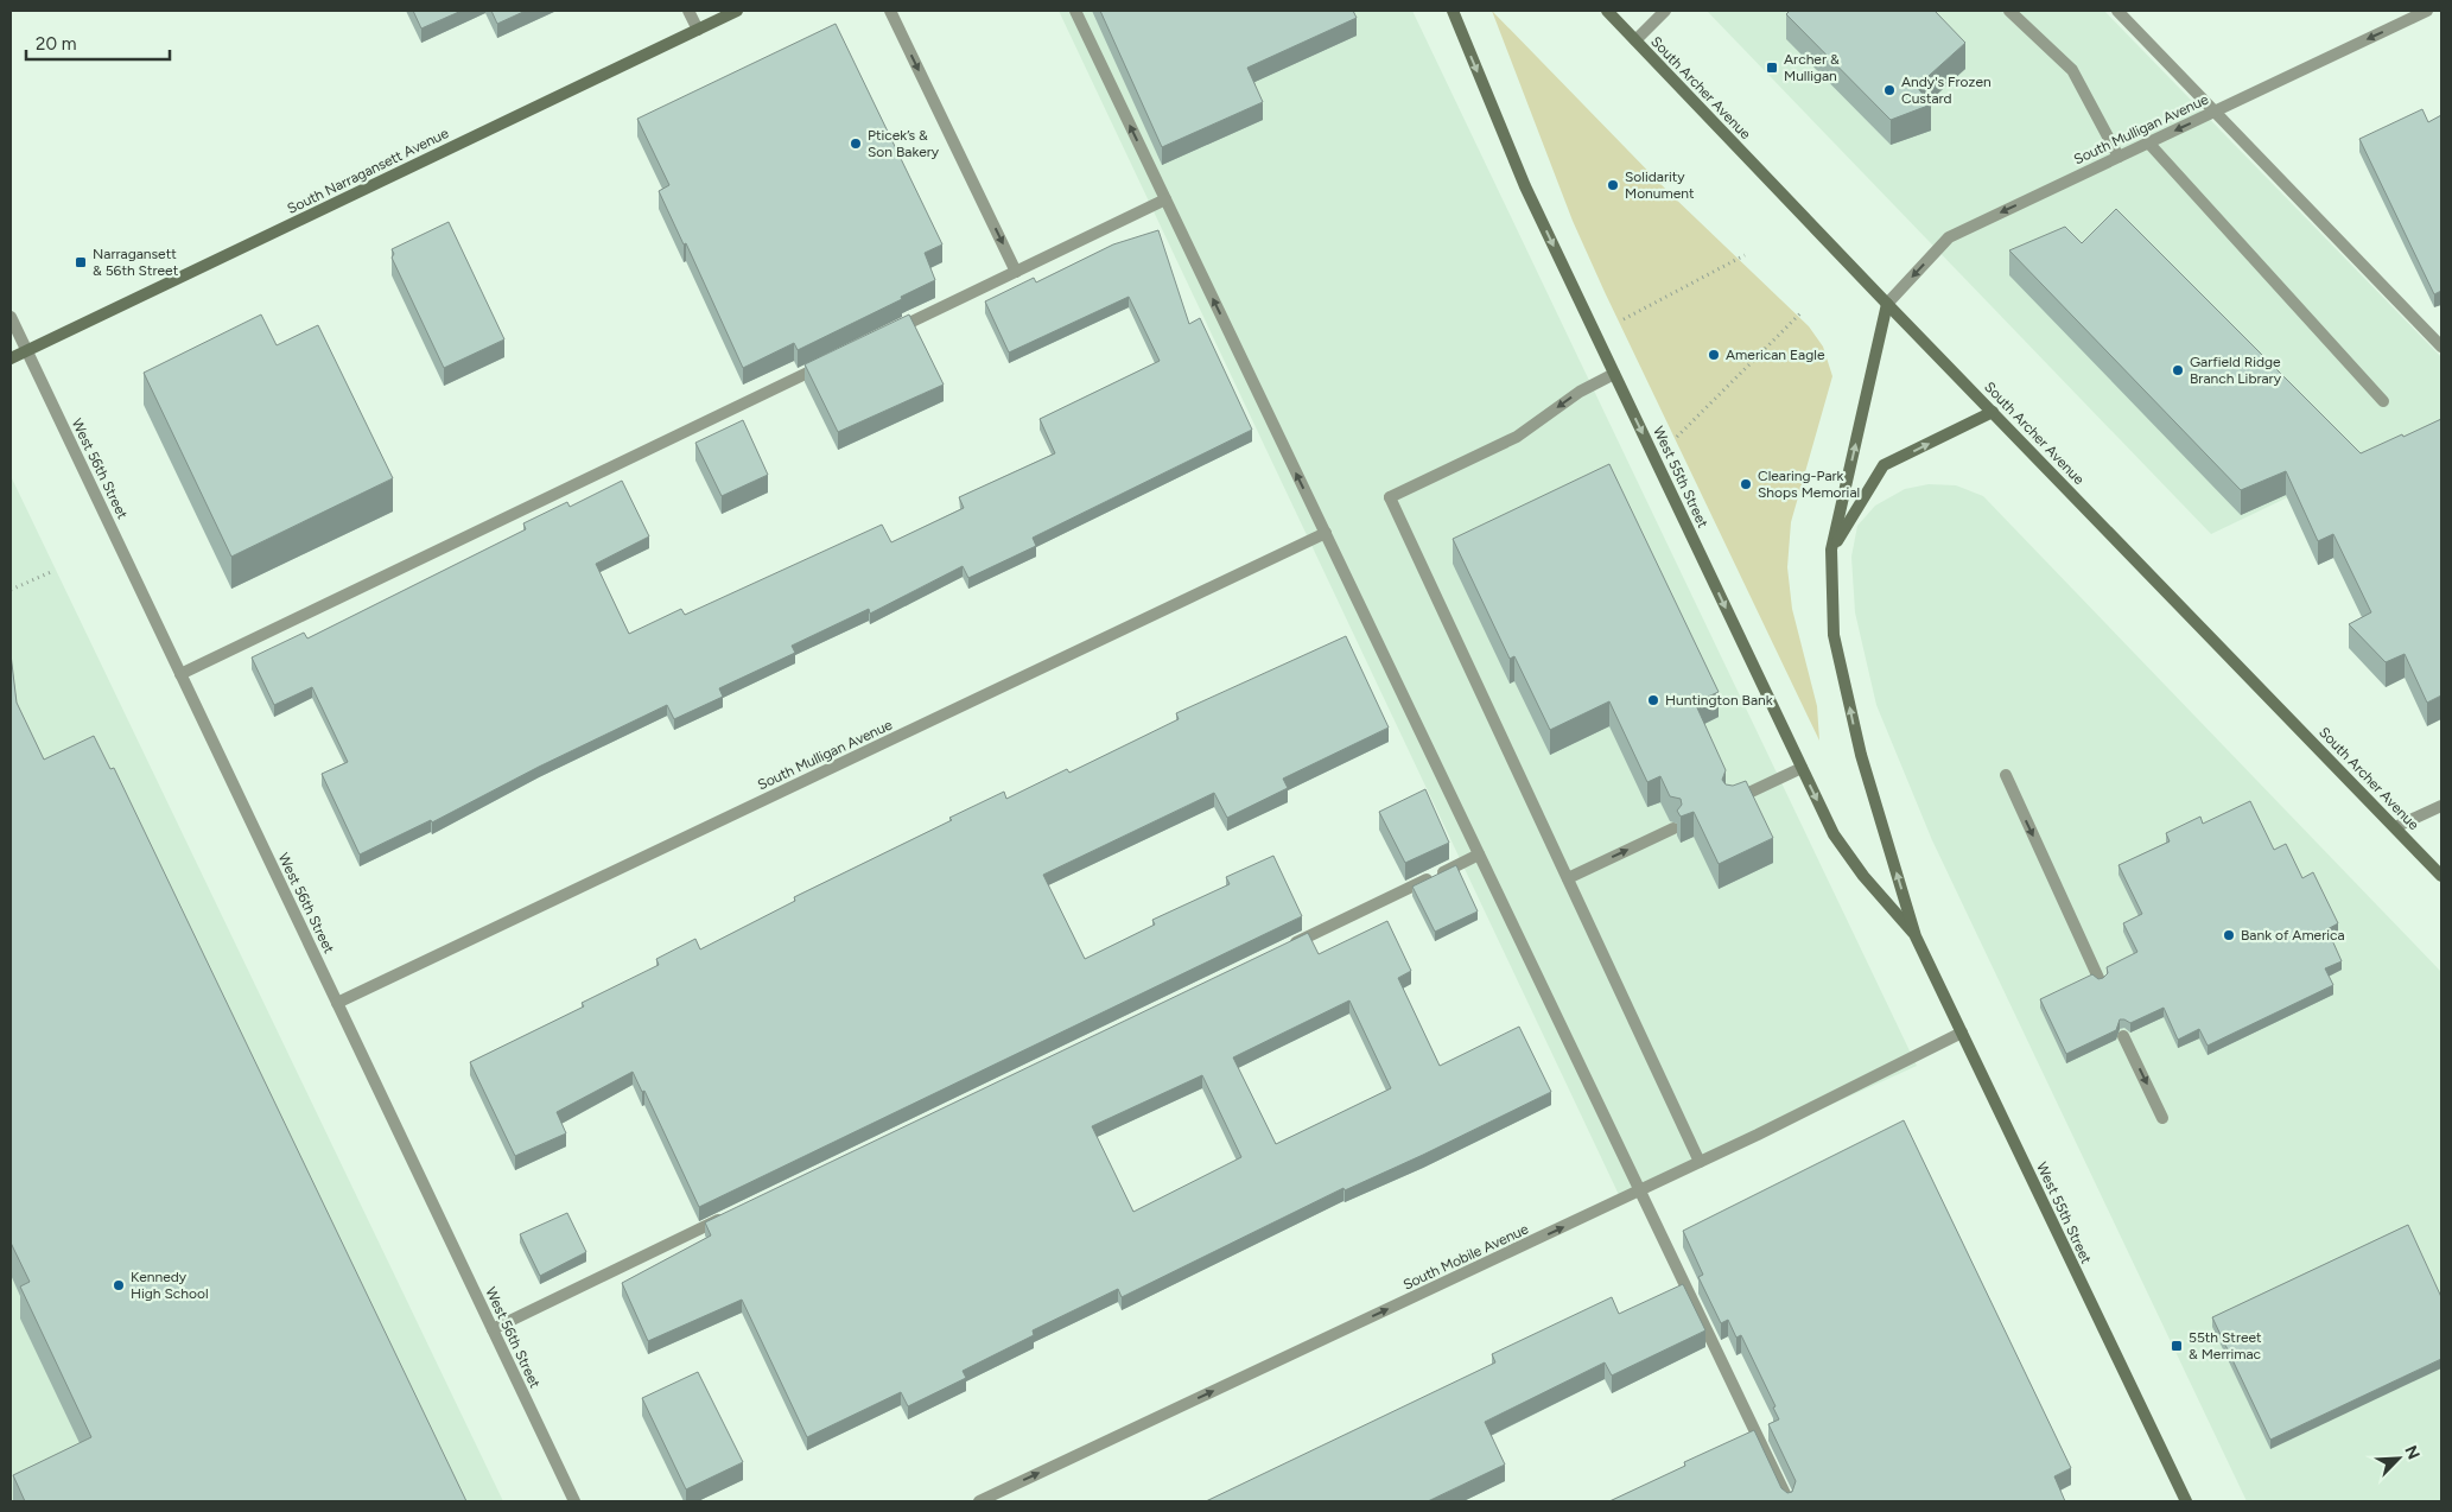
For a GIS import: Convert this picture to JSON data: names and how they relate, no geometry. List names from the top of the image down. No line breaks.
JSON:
{"streets":{"main road":["South Archer Avenue","South Narragansett Avenue","West 55th Street"],"street":["South Mulligan Avenue","West 56th Street","South Mobile Avenue"]},"crossings":[["South Archer Avenue","South Mulligan Avenue"],["South Archer Avenue","West 55th Street"],["South Mulligan Avenue","West 56th Street"],["South Mulligan Avenue","West 55th Street"],["South Narragansett Avenue","West 56th Street"],["West 55th Street","South Mobile Avenue"]],"one_way":["South Mobile Avenue"],"places":{"transit":["Archer & Mulligan","Narragansett & 56th Street","55th Street & Merrimac"],"other":["Andy's Frozen Custard","Pticek’s & Son Bakery","Solidarity Monument","American Eagle","Garfield Ridge Branch Library","Clearing-Park Shops Memorial","Huntington Bank","Bank of America","Kennedy High School"]},"scale_bar":"20 m","north":"top right"}
